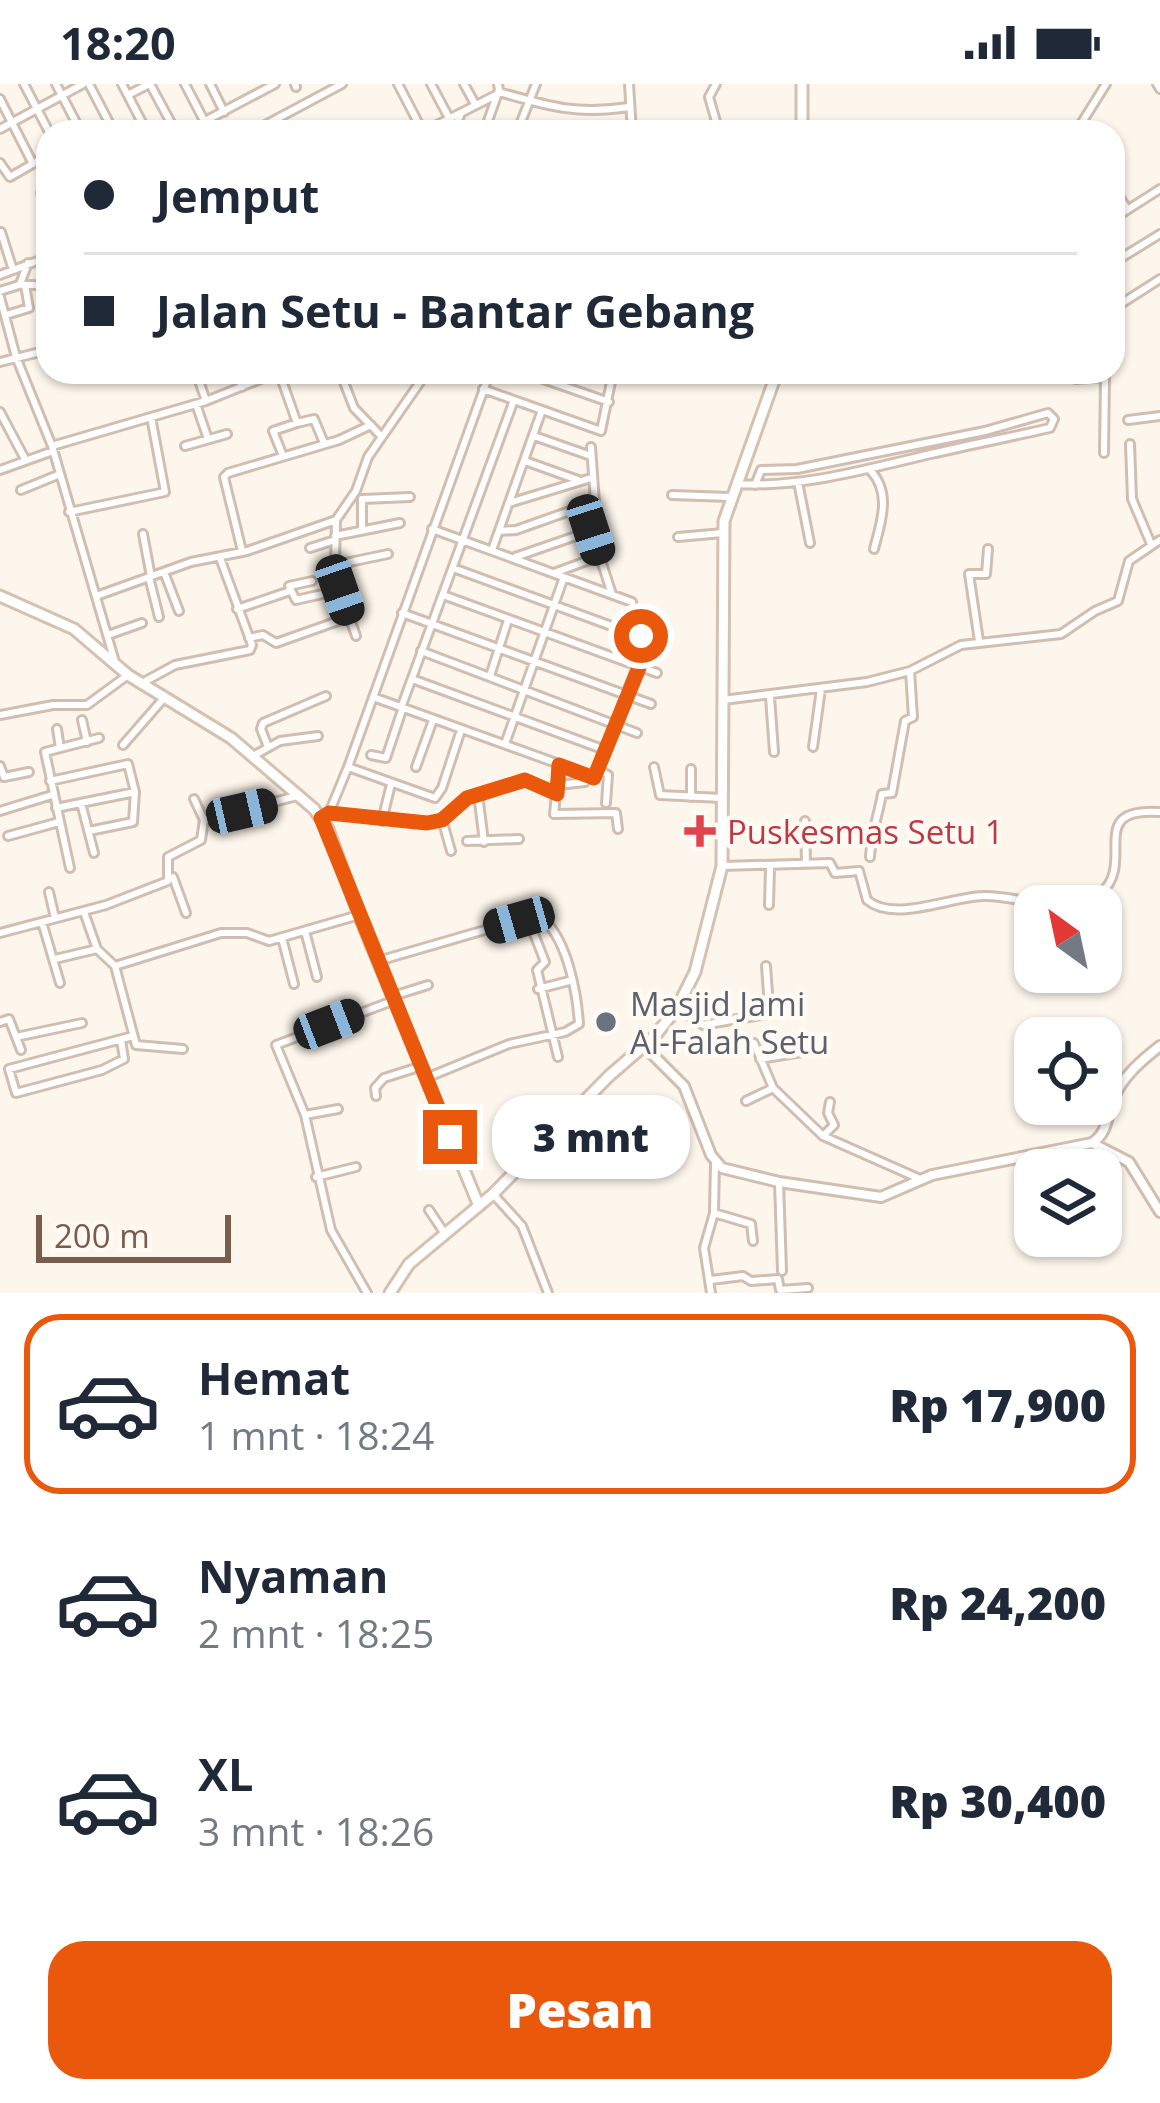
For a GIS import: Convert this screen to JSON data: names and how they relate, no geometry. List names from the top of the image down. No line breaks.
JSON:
{"places":{"health":["Puskesmas Setu 1"],"other":["Masjid Jami Al-Falah Setu"]},"scale_bar":"200 m","north":"top left","page":{"status":"18:20","banner":["Jemput","Jalan Setu - Bantar Gebang"],"bubble":"3 mnt","scale":"200 m","list":[{"name":"Hemat","note":"1 mnt · 18:24","value":"Rp 17,900"},{"name":"Nyaman","note":"2 mnt · 18:25","value":"Rp 24,200"},{"name":"XL","note":"3 mnt · 18:26","value":"Rp 30,400"}],"buttons":"Pesan"}}
